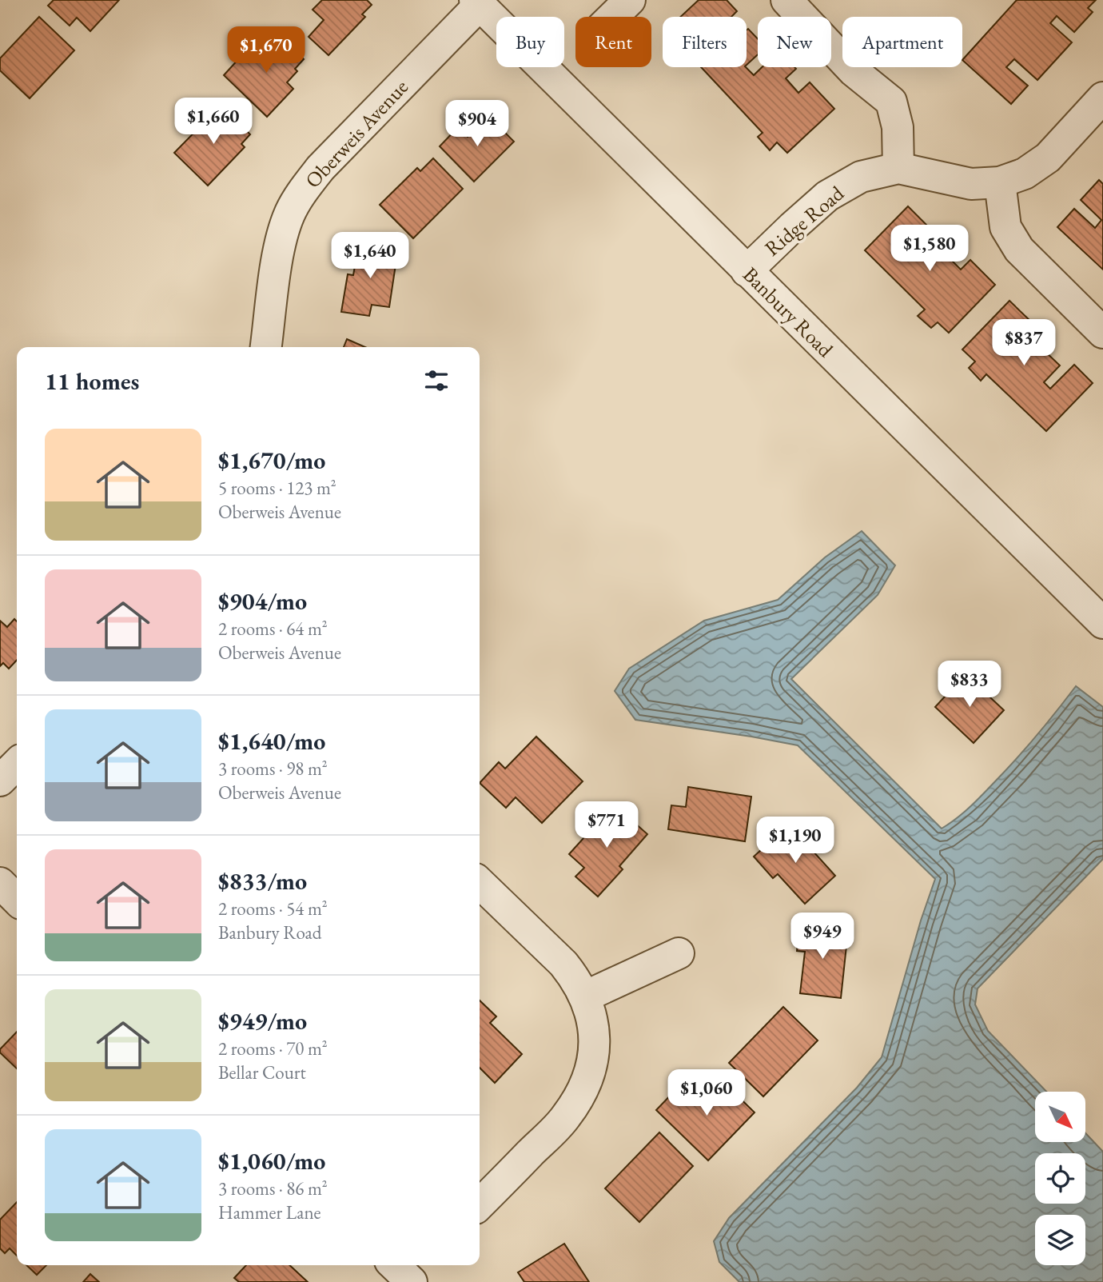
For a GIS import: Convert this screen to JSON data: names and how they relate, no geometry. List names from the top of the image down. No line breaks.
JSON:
{"streets":{"street":["Oberweis Avenue","Ridge Road","Banbury Road"]},"crossings":[["Oberweis Avenue","Banbury Road"],["Ridge Road","Banbury Road"]],"north":"bottom right","page":{"chip":["Buy","Rent","Filters","New","Apartment"],"price":["$1,670","$1,660","$904","$1,580","$1,640","$837","$833","$771","$1,190","$949","$1,060"],"heading":"11 homes","list":[{"name":"$1,670/mo","note":"5 rooms · 123 m² · Oberweis Avenue"},{"name":"$904/mo","note":"2 rooms · 64 m² · Oberweis Avenue"},{"name":"$1,640/mo","note":"3 rooms · 98 m² · Oberweis Avenue"},{"name":"$833/mo","note":"2 rooms · 54 m² · Banbury Road"},{"name":"$949/mo","note":"2 rooms · 70 m² · Bellar Court"},{"name":"$1,060/mo","note":"3 rooms · 86 m² · Hammer Lane"}]}}
